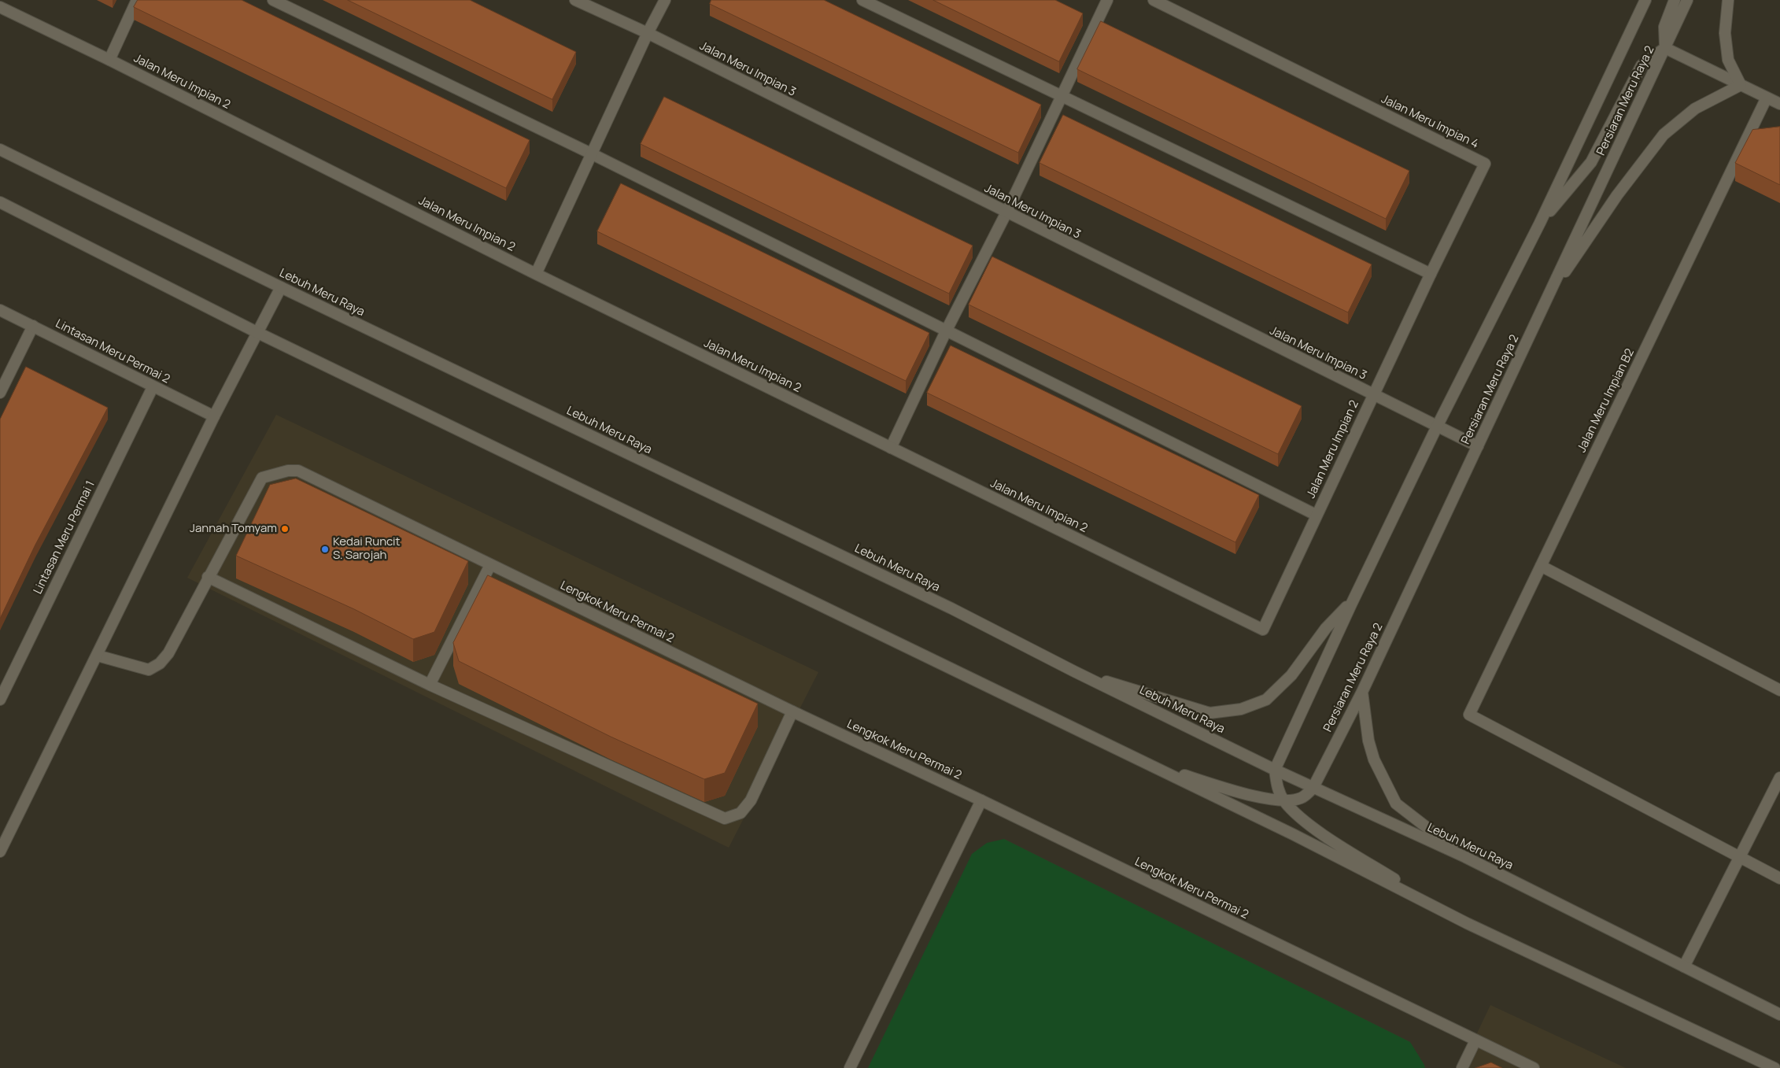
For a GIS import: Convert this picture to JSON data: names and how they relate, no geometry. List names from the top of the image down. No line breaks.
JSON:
{"streets":{"main road":["Jalan Meru Impian 3","Jalan Meru Impian 2","Persiaran Meru Raya 2","Jalan Meru Impian 4","Lebuh Meru Raya","Lintasan Meru Permai 2","Jalan Meru Impian B2","Lintasan Meru Permai 1","Lengkok Meru Permai 2"]},"crossings":[["Jalan Meru Impian 3","Jalan Meru Impian 2"],["Jalan Meru Impian 3","Persiaran Meru Raya 2"],["Jalan Meru Impian 3","Jalan Meru Impian 4"],["Jalan Meru Impian 2","Jalan Meru Impian 4"],["Persiaran Meru Raya 2","Lebuh Meru Raya"],["Lintasan Meru Permai 2","Lintasan Meru Permai 1"]],"places":["Jannah Tomyam","Kedai Runcit S. Sarojah"]}
